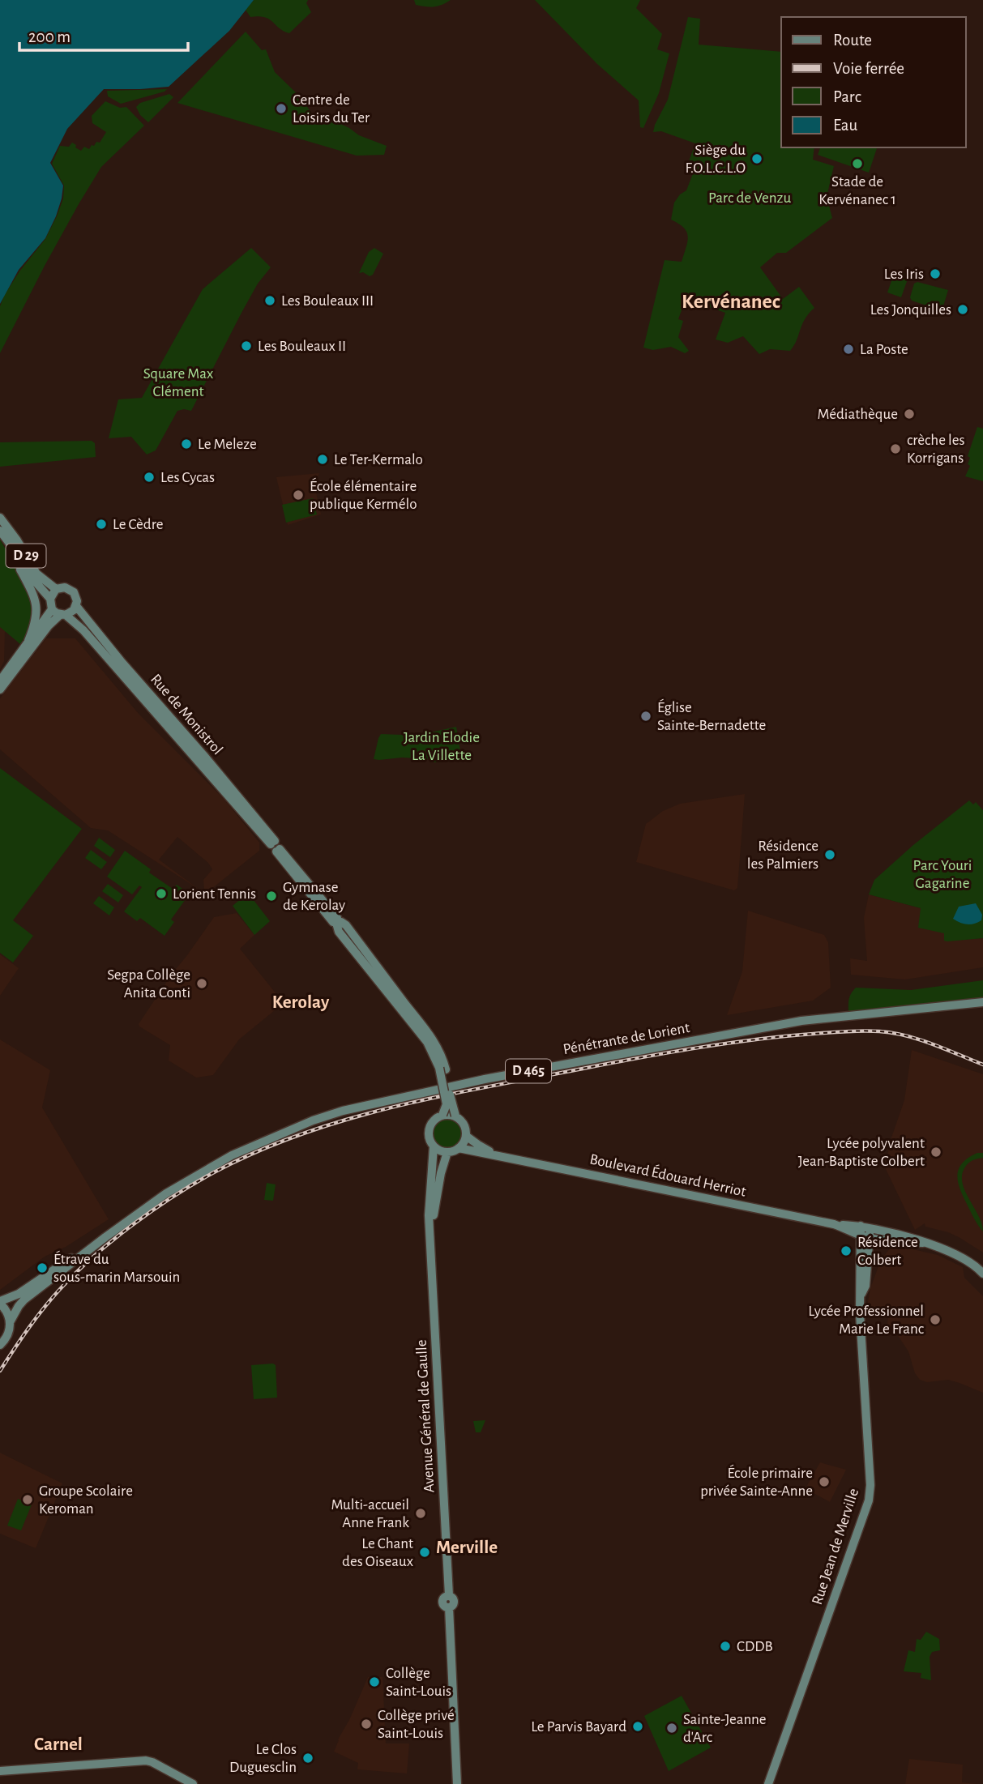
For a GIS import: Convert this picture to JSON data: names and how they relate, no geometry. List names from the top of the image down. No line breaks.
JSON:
{"streets":{"main road":["D 29","Rue de Monistrol","Pénétrante de Lorient","D 465","Boulevard Édouard Herriot","Avenue Général de Gaulle","Rue Jean de Merville"]},"crossings":[["D 29","Rue de Monistrol"],["Rue de Monistrol","Boulevard Édouard Herriot"],["Rue de Monistrol","Avenue Général de Gaulle"],["Boulevard Édouard Herriot","Avenue Général de Gaulle"]],"districts":["Kervénanec","Kerolay","Merville","Carnel"],"parks":["Parc de Venzu","Square Max Clément","Jardin Elodie La Villette","Parc Youri Gagarine"],"places":["Centre de Loisirs du Ter","Siège du F.O.L.C.L.O","Stade de Kervénanec 1","Les Iris","Les Bouleaux III","Les Jonquilles","Les Bouleaux II","La Poste","Médiathèque","Le Meleze","crèche les Korrigans","Le Ter-Kermalo","Les Cycas","École élémentaire publique Kermélo","Le Cèdre","Église Sainte-Bernadette","Résidence les Palmiers","Lorient Tennis","Gymnase de Kerolay","Segpa Collège Anita Conti","Lycée polyvalent Jean-Baptiste Colbert","Résidence Colbert","Étrave du sous-marin Marsouin","Lycée Professionnel Marie Le Franc","École primaire privée Sainte-Anne","Groupe Scolaire Keroman","Multi-accueil Anne Frank","Le Chant des Oiseaux","CDDB","Collège Saint-Louis","Collège privé Saint-Louis","Le Parvis Bayard","Sainte-Jeanne d'Arc","Le Clos Duguesclin"],"legend":["Route","Voie ferrée","Parc","Eau"],"scale_bar":"200 m"}
